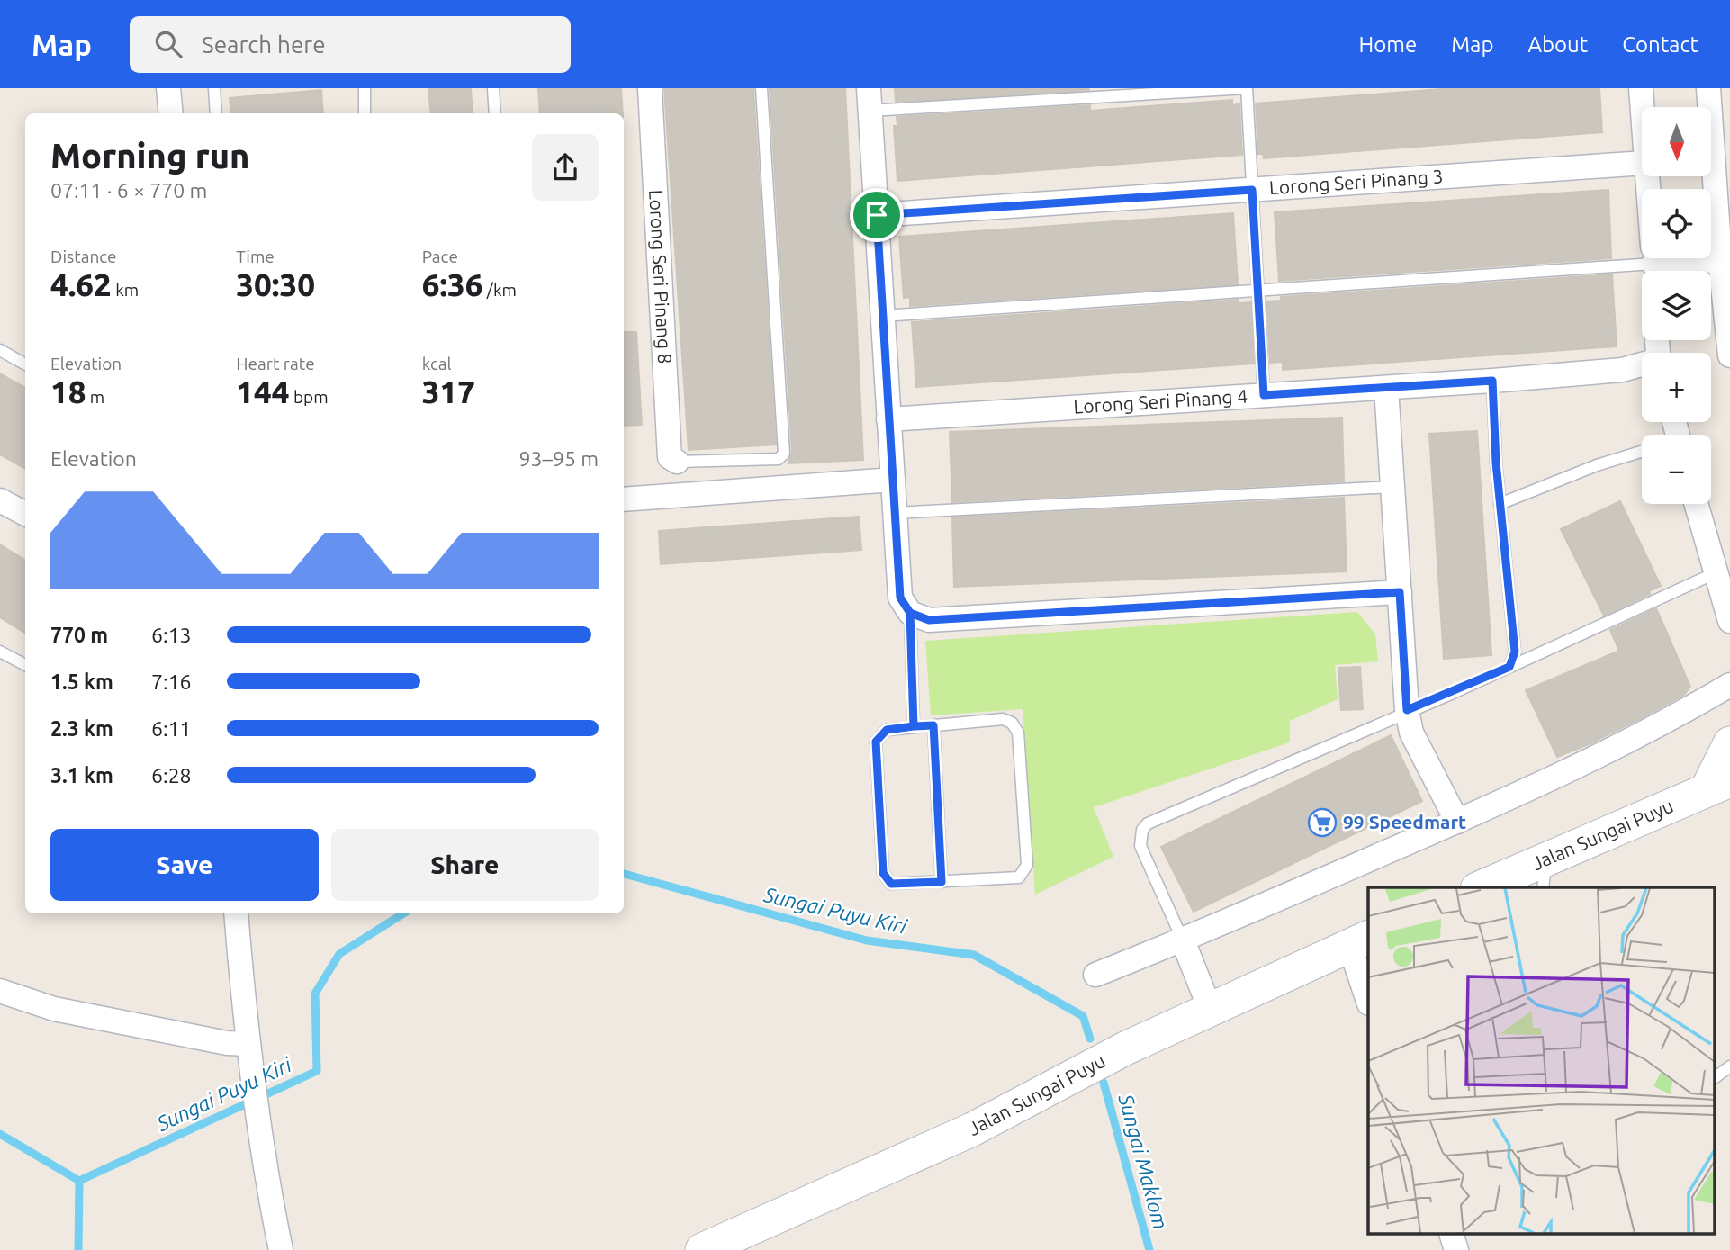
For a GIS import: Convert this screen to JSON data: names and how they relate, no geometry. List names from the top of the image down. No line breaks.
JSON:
{"streets":{"main road":["Jalan Sungai Puyu"],"street":["Lorong Seri Pinang 3","Lorong Seri Pinang 8","Lorong Seri Pinang 4"]},"water":["Sungai Puyu Kiri","Sungai Maklom"],"places":{"supermarket":["99 Speedmart"]},"north":"bottom","page":{"header":"Map","search":"Search here","nav":["Home","Map","About","Contact"],"map_buttons":["+","−"],"heading":["Morning run","07:11 · 6 × 770 m"],"stats":[["Distance","4.62 km"],["Time","30:30"],["Pace","6:36 /km"],["Elevation","18 m"],["Heart rate","144 bpm"],["kcal","317"]],"chart":["Elevation","93–95 m"],"list":[{"name":"770 m","note":"6:13"},{"name":"1.5 km","note":"7:16"},{"name":"2.3 km","note":"6:11"},{"name":"3.1 km","note":"6:28"}],"buttons":["Save","Share"]}}
